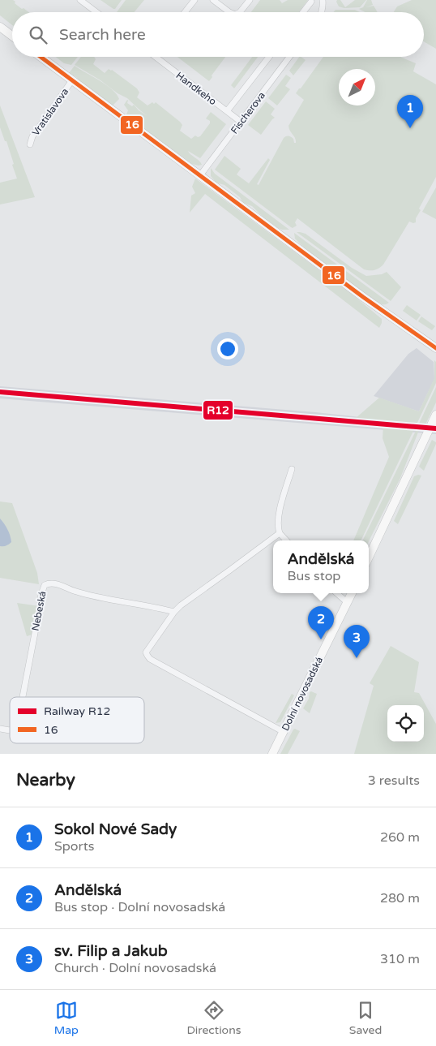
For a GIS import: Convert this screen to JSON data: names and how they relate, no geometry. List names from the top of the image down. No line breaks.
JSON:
{"streets":{"main road":["Dolní novosadská"],"street":["Handkeho","Vratislavova","Fischerova","Nebeská"]},"crossings":[["Handkeho","Fischerova"]],"lines":["transit line 16","rail line R12"],"legend":["Railway R12","16"],"north":"top right","page":{"search":"Search here","pins":["1","2","3"],"popup":["Andělská","Bus stop"],"heading":["Nearby","3 results"],"list":[{"mark":"1","name":"Sokol Nové Sady","note":"Sports","value":"260 m"},{"mark":"2","name":"Andělská","note":"Bus stop · Dolní novosadská","value":"280 m"},{"mark":"3","name":"sv. Filip a Jakub","note":"Church · Dolní novosadská","value":"310 m"}],"nav":["Map","Directions","Saved"]}}
